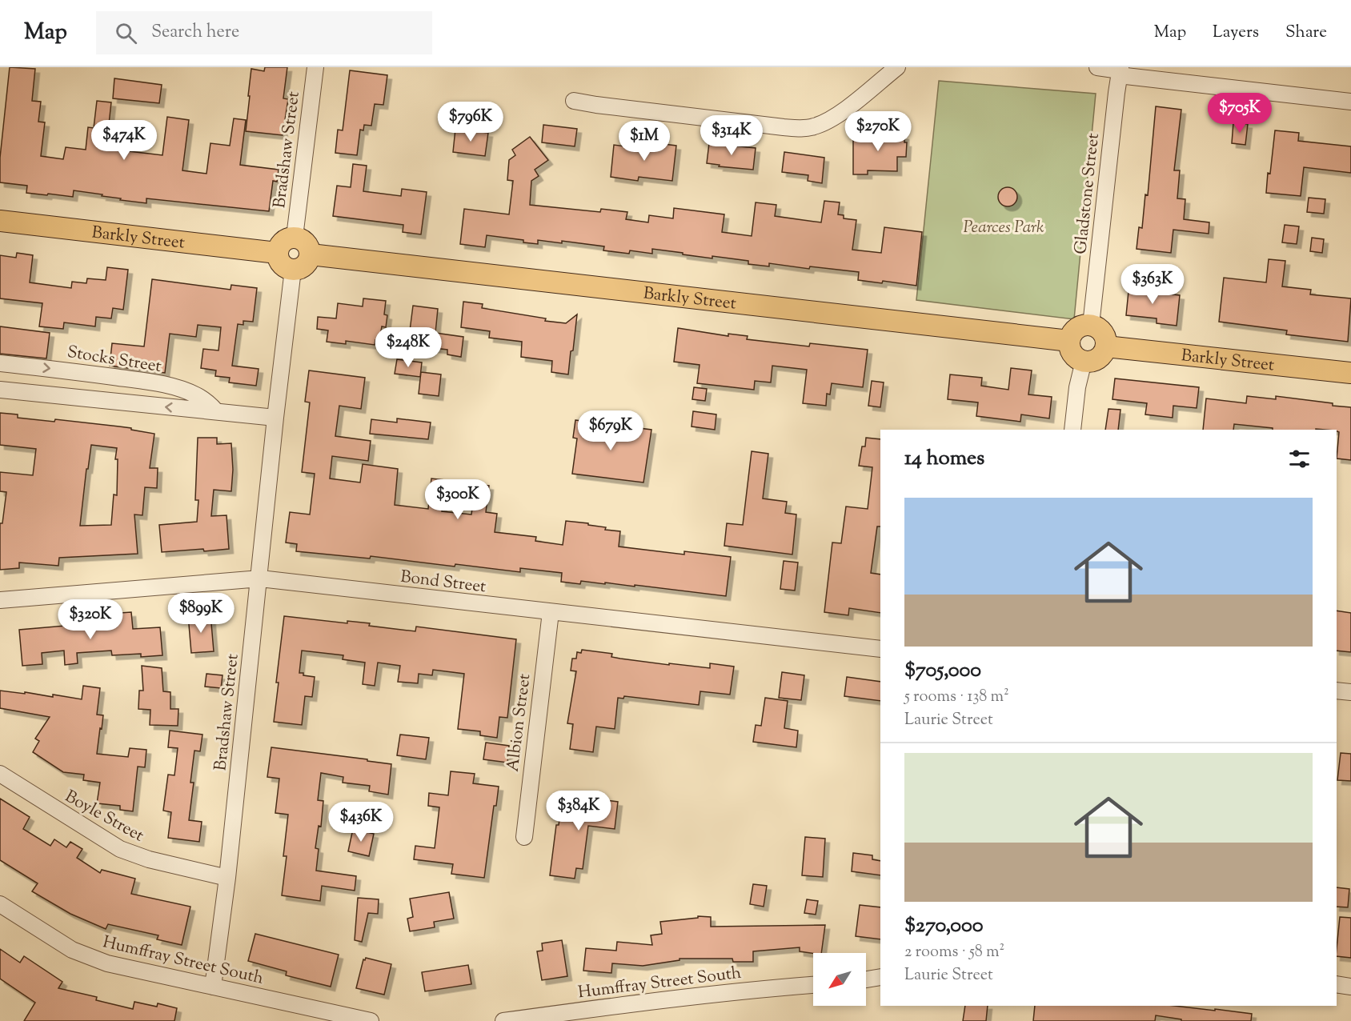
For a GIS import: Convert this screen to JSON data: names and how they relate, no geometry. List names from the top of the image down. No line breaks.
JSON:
{"streets":{"main road":["Barkly Street"],"street":["Bradshaw Street","Gladstone Street","Stocks Street","Bond Street","Albion Street","Boyle Street","Humffray Street South"]},"crossings":[["Bradshaw Street","Barkly Street"],["Bradshaw Street","Bond Street"],["Bradshaw Street","Boyle Street"],["Bradshaw Street","Humffray Street South"],["Gladstone Street","Barkly Street"],["Bond Street","Albion Street"]],"parks":["Pearces Park"],"north":"bottom left","page":{"header":"Map","search":"Search here","nav":["Map","Layers","Share"],"price":["$705K","$796K","$270K","$314K","$474K","$1M","$363K","$248K","$679K","$300K","$899K","$320K","$384K","$436K"],"heading":"14 homes","list":[{"name":"$705,000","note":"5 rooms · 138 m² · Laurie Street"},{"name":"$270,000","note":"2 rooms · 58 m² · Laurie Street"}]}}
